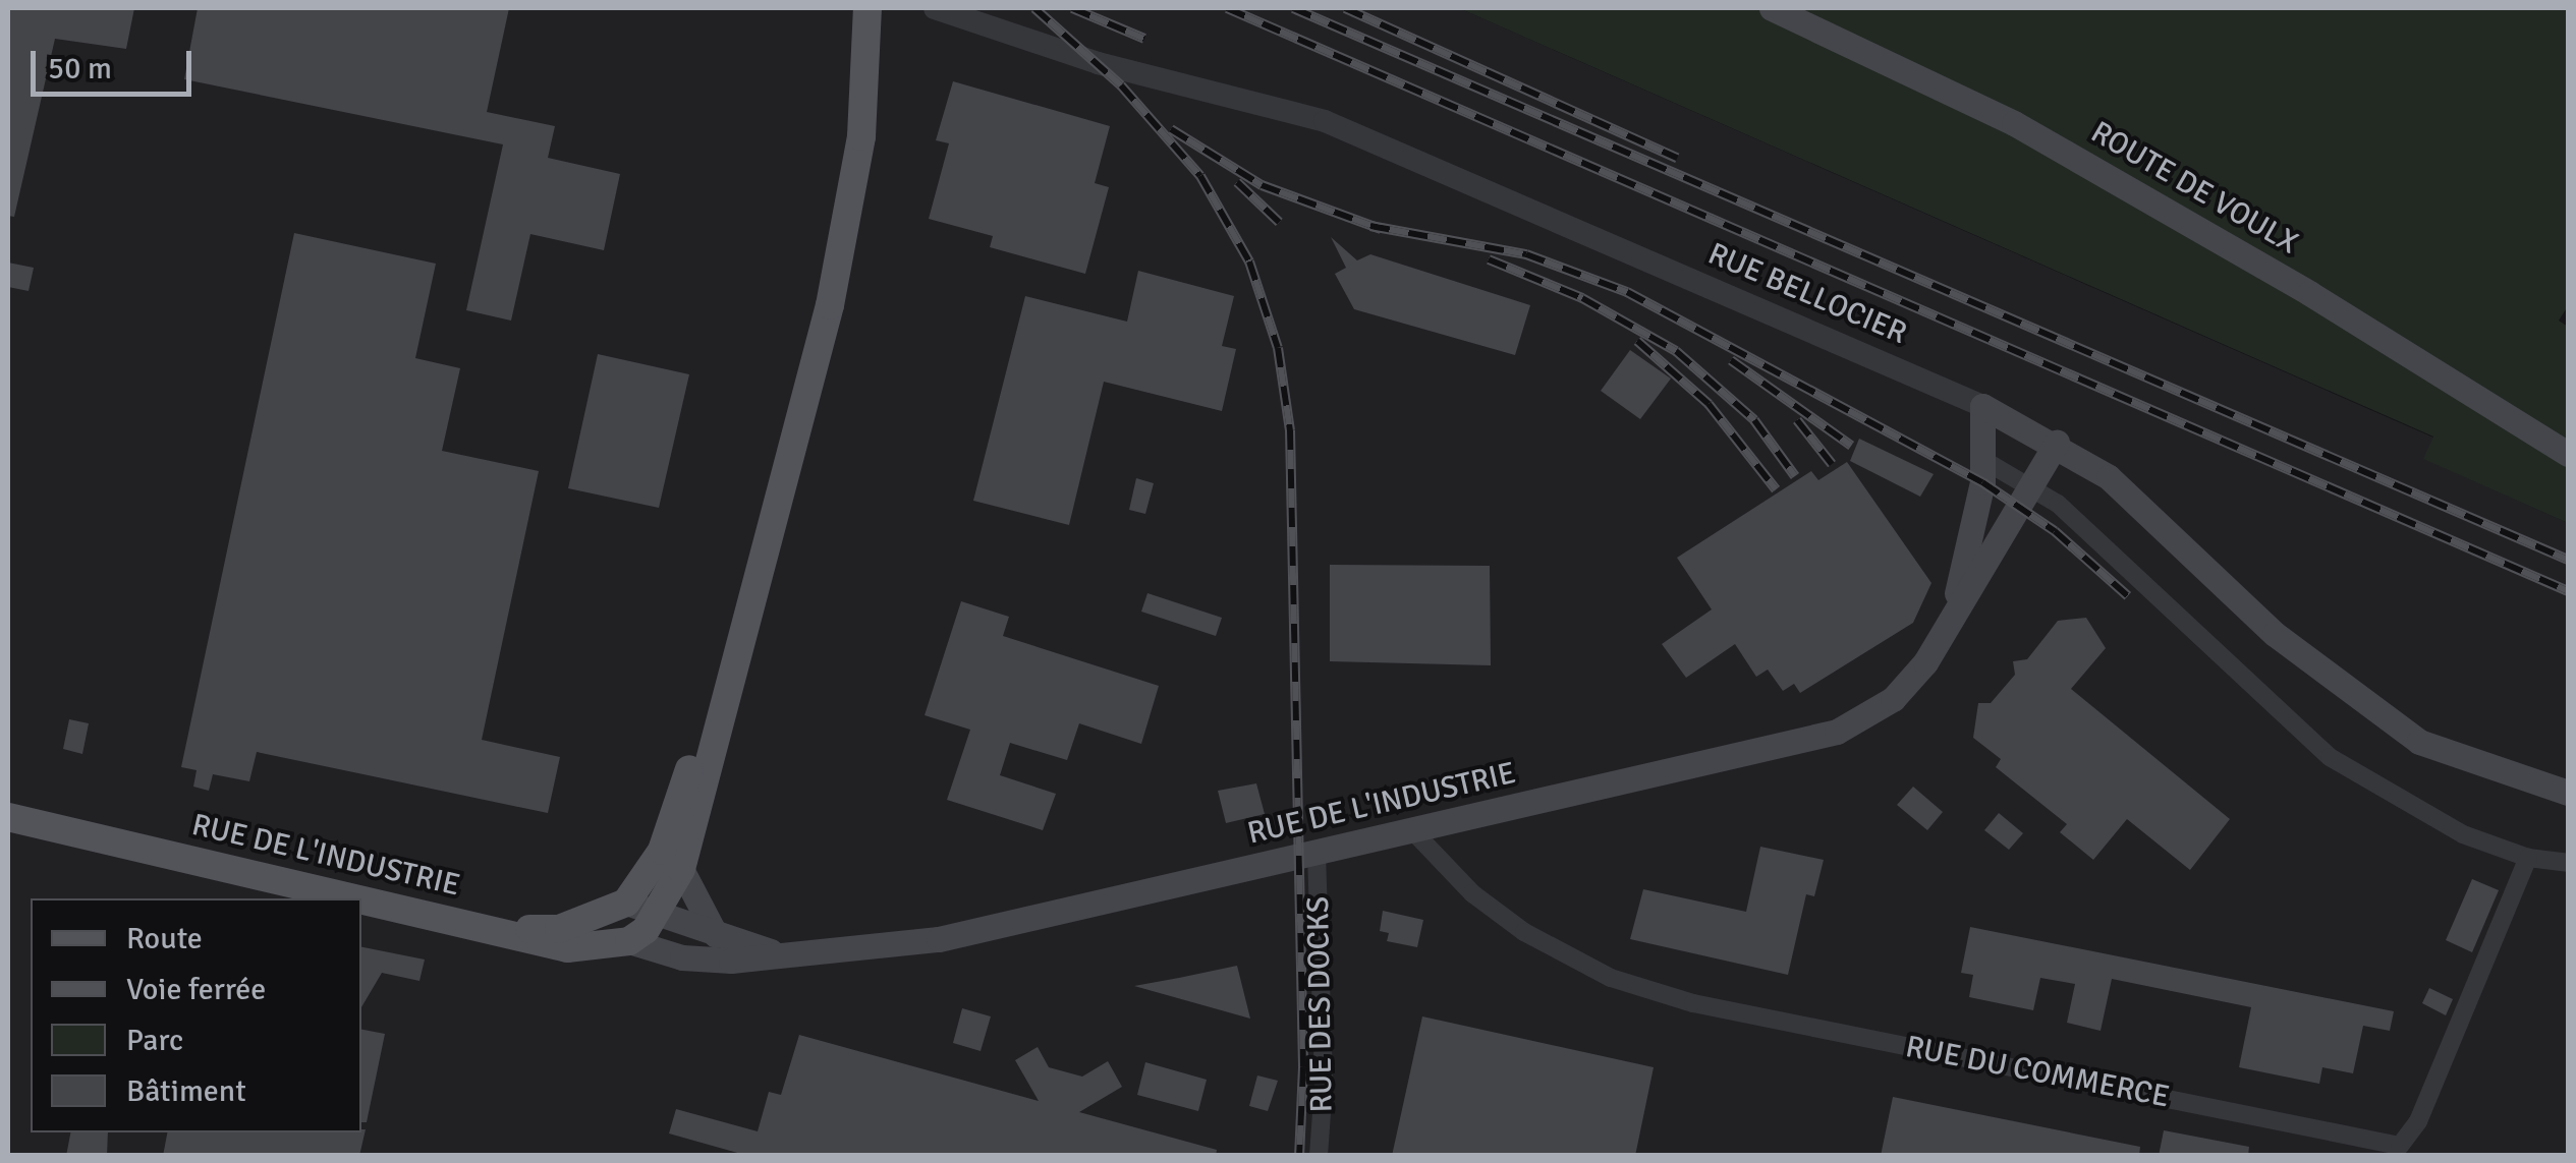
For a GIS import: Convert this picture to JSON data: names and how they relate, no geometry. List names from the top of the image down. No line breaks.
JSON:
{"streets":{"main road":["ROUTE DE VOULX","RUE BELLOCIER","RUE DE L'INDUSTRIE"],"street":["RUE DES DOCKS","RUE DU COMMERCE"]},"crossings":[["RUE BELLOCIER","RUE DE L'INDUSTRIE"],["RUE DE L'INDUSTRIE","RUE DES DOCKS"],["RUE DE L'INDUSTRIE","RUE DU COMMERCE"]],"legend":["Route","Voie ferrée","Parc","Bâtiment"],"scale_bar":"50 m"}
